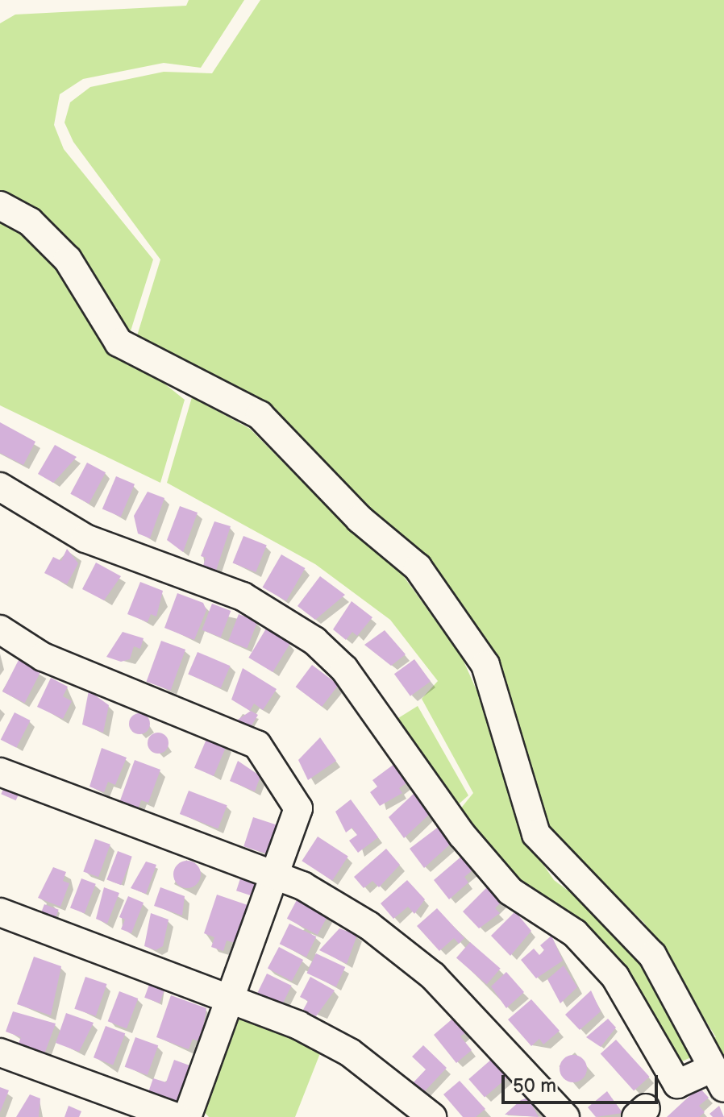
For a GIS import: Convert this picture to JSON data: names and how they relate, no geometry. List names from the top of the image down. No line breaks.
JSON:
{"scale_bar":"50 m"}
